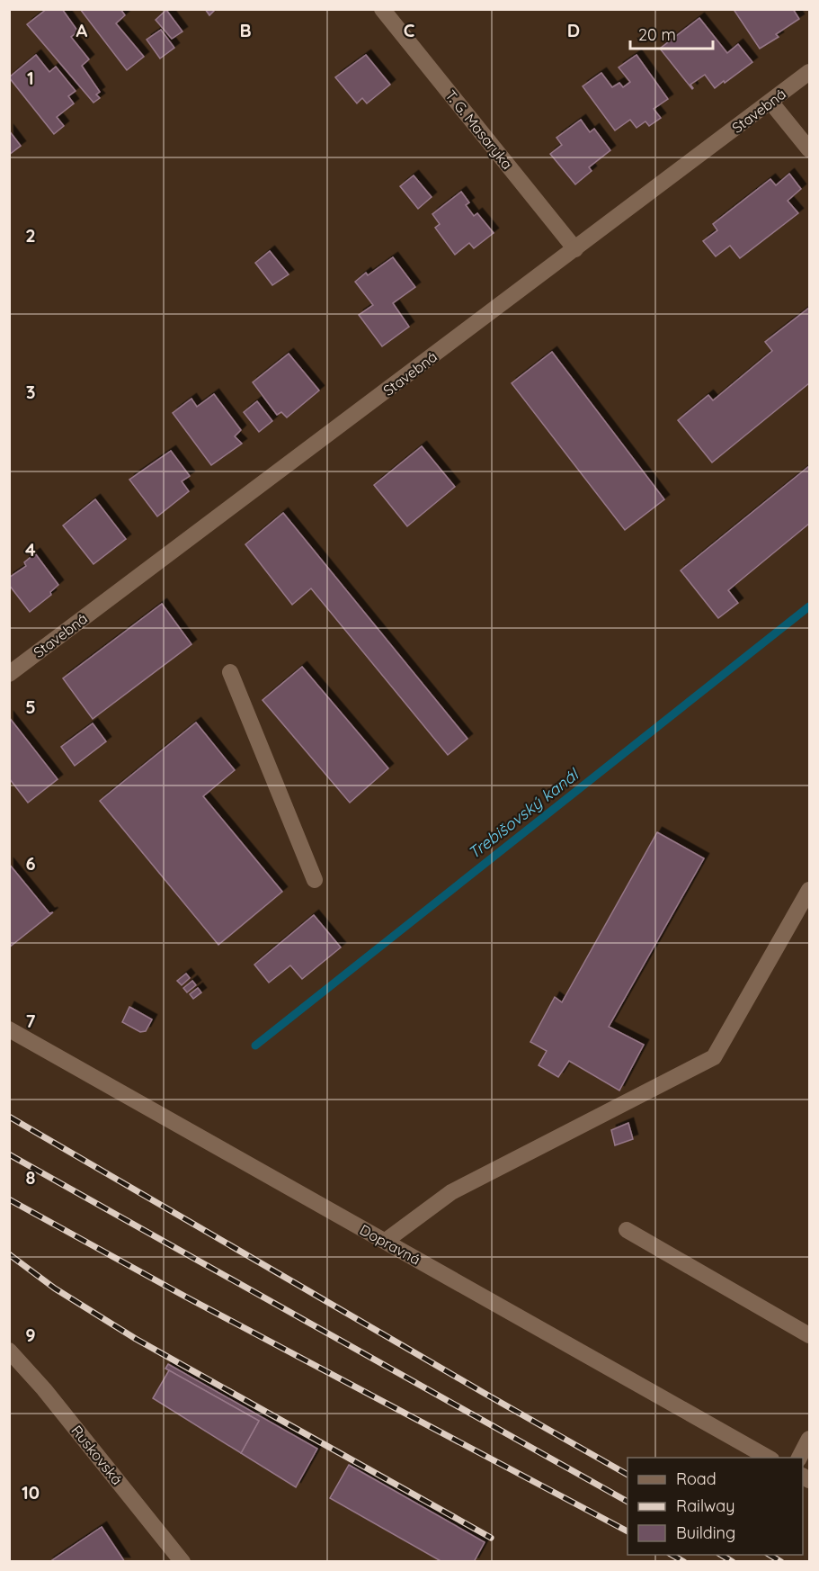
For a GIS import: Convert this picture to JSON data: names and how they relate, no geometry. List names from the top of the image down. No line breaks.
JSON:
{"streets":{"street":["Stavebná","T. G. Masaryka","Dopravná","Ruskovská"]},"crossings":[["Stavebná","T. G. Masaryka"]],"water":["Trebišovský kanál"],"legend":["Road","Railway","Building"],"scale_bar":"20 m","grid":{"columns":["A","B","C","D"],"rows":["1","2","3","4","5","6","7","8","9","10"]}}
